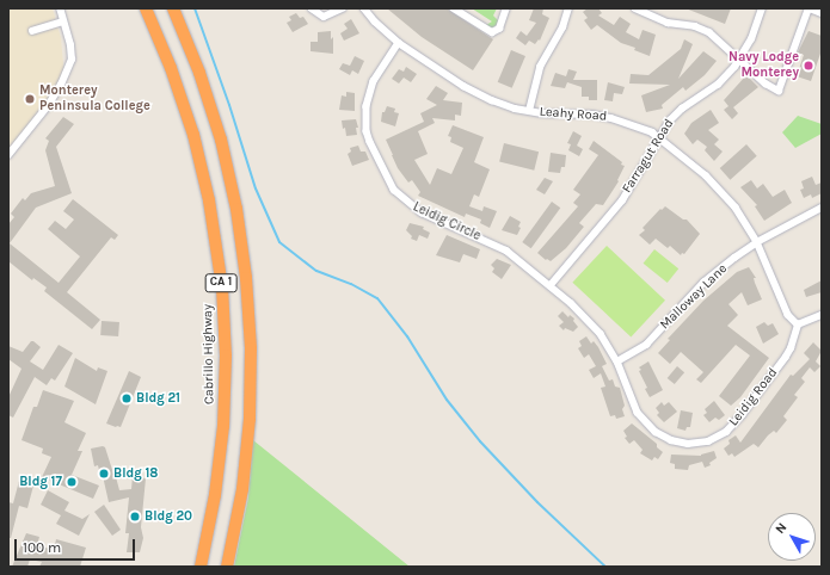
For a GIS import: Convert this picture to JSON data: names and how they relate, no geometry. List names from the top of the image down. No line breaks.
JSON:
{"streets":{"highway":["CA 1","Cabrillo Highway"],"street":["Leahy Road","Farragut Road","Leidig Circle","Malloway Lane","Leidig Road"]},"crossings":[["Leahy Road","Farragut Road"],["Leahy Road","Leidig Circle"],["Leahy Road","Malloway Lane"],["Leahy Road","Leidig Road"],["Farragut Road","Leidig Circle"],["Leidig Circle","Malloway Lane"],["Leidig Circle","Leidig Road"],["Malloway Lane","Leidig Road"]],"places":["Navy Lodge Monterey","Monterey Peninsula College","Bldg 21","Bldg 18","Bldg 17","Bldg 20"],"scale_bar":"100 m","north":"top left"}
